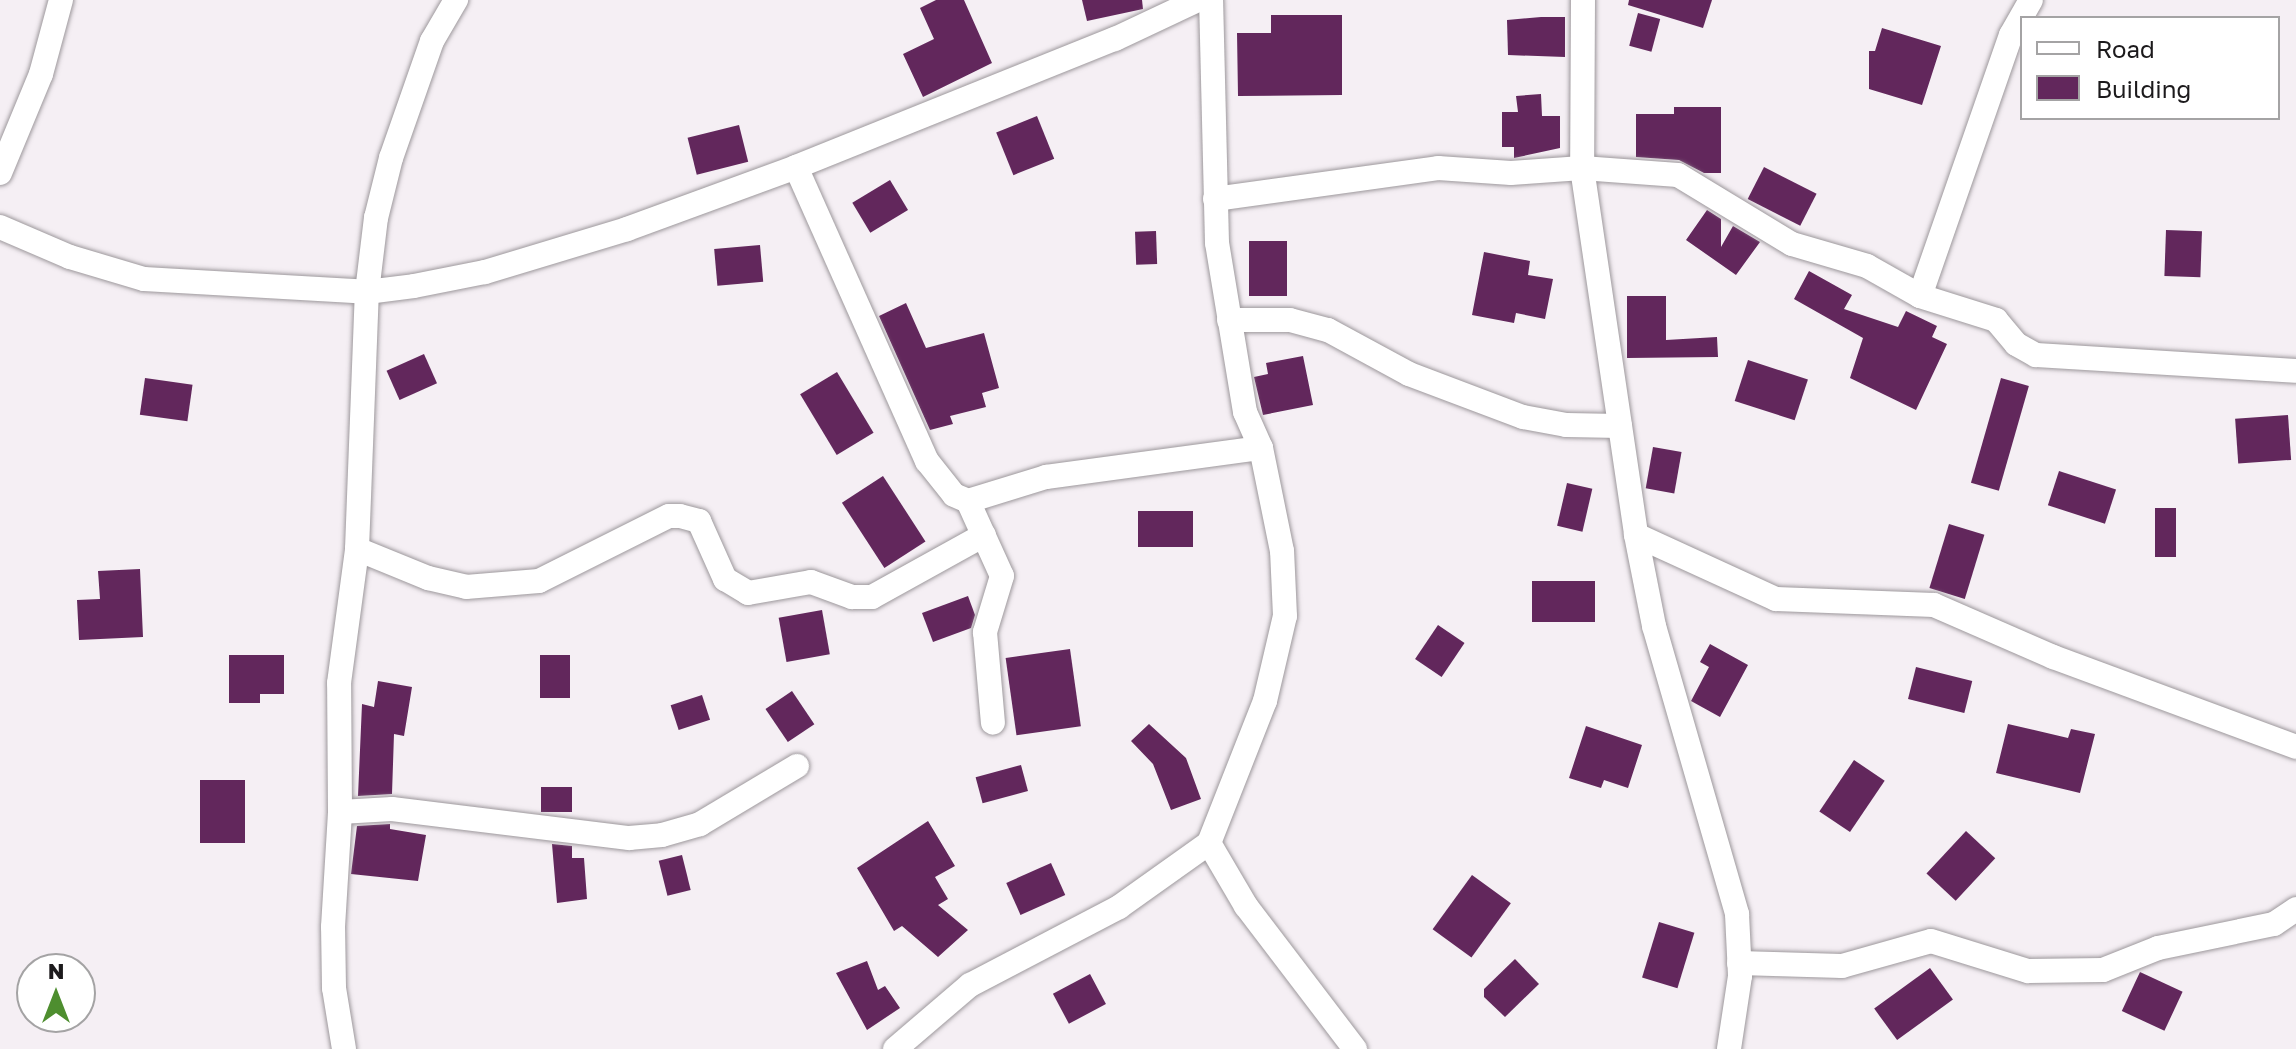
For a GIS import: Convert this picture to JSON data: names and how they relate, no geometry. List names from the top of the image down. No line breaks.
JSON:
{"legend":["Road","Building"],"north":"top"}
